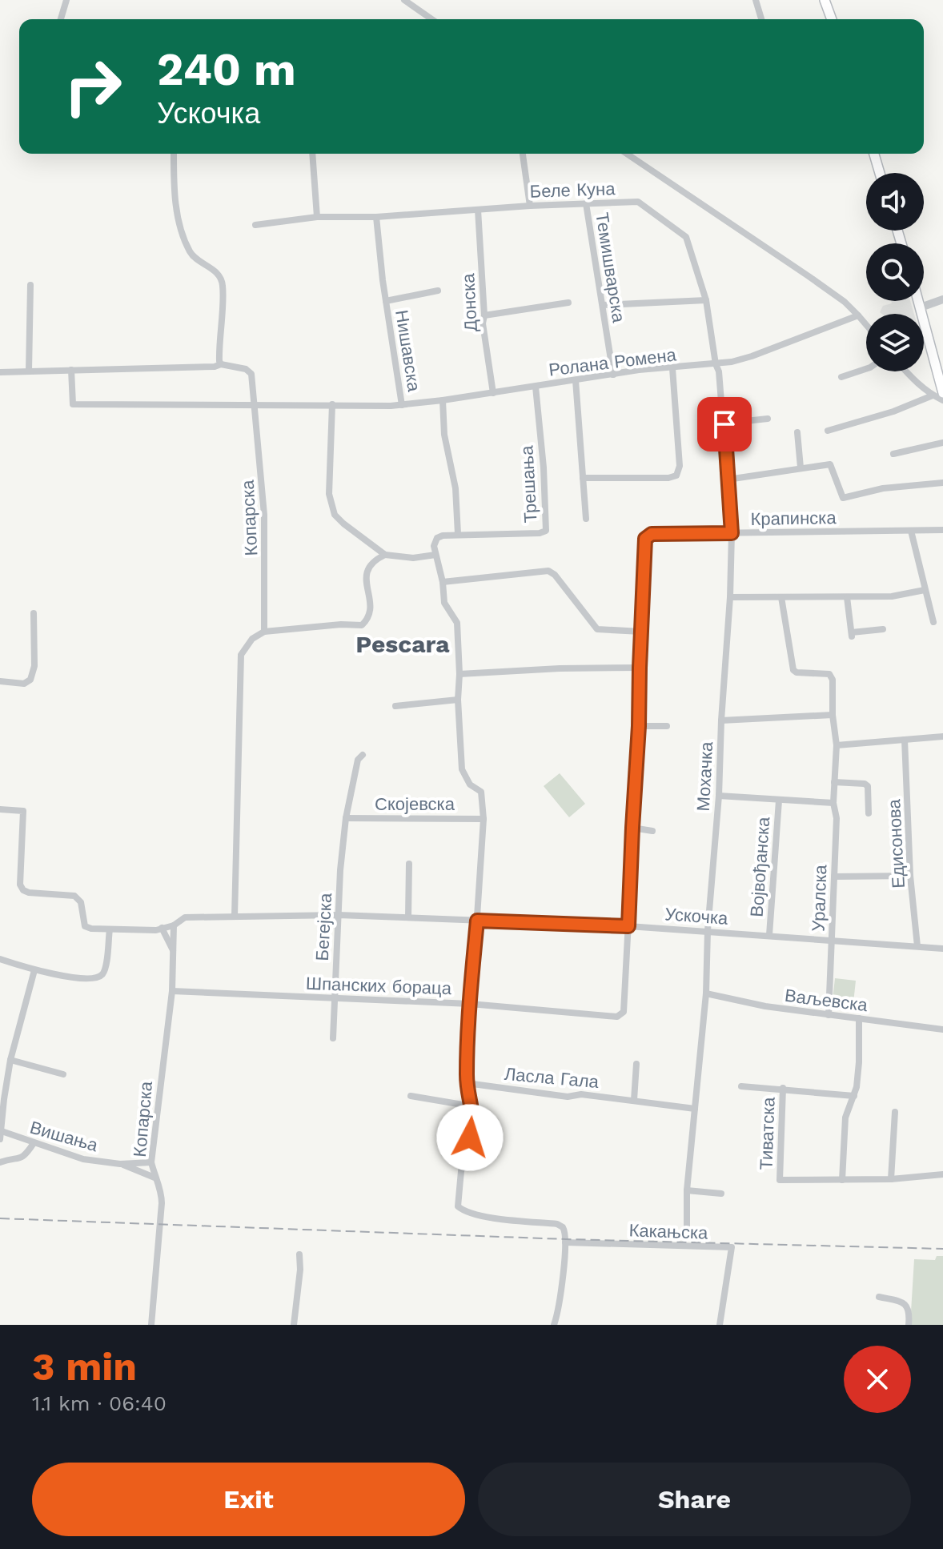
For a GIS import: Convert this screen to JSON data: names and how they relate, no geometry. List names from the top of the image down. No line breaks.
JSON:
{"streets":{"street":["Беле Куна","Темишварска","Донска","Нишавска","Ролана Ромена","Трешања","Копарска","Крапинска","Мохачка","Скојевска","Едисонова","Војвођанска","Уралска","Ускочка","Бегејска","Шпанских бораца","Ваљевска","Ласла Гала","Тиватска","Вишања","Какањска"]},"crossings":[["Беле Куна","Темишварска"],["Беле Куна","Донска"],["Беле Куна","Нишавска"],["Беле Куна","Ролана Ромена"],["Беле Куна","Мохачка"],["Темишварска","Ролана Ромена"],["Донска","Ролана Ромена"],["Нишавска","Ролана Ромена"],["Ролана Ромена","Трешања"],["Ролана Ромена","Копарска"],["Ролана Ромена","Мохачка"],["Копарска","Ускочка"],["Копарска","Шпанских бораца"],["Копарска","Вишања"],["Крапинска","Мохачка"],["Мохачка","Ускочка"],["Мохачка","Ваљевска"],["Мохачка","Ласла Гала"],["Скојевска","Бегејска"],["Едисонова","Ускочка"],["Војвођанска","Ускочка"],["Уралска","Ускочка"],["Уралска","Ваљевска"],["Ускочка","Бегејска"],["Ускочка","Шпанских бораца"],["Бегејска","Шпанских бораца"]],"districts":["Pescara"],"page":{"turn":["240 m","Ускочка"],"heading":["3 min","1.1 km · 06:40"],"buttons":["Exit","Share"]}}
